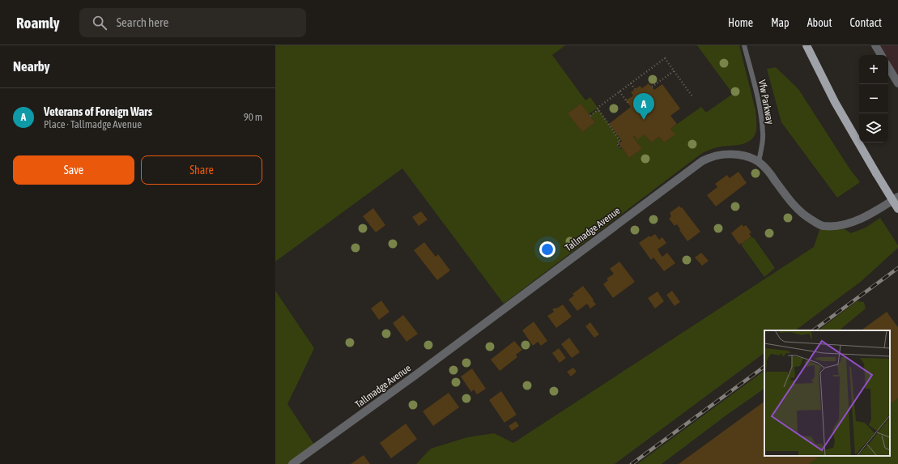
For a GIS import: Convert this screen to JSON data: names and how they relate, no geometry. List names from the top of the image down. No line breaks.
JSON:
{"streets":{"street":["Tallmadge Avenue"],"lane":["Vfw Parkway"]},"crossings":[["Vfw Parkway","Tallmadge Avenue"]],"page":{"header":"Roamly","search":"Search here","nav":["Home","Map","About","Contact"],"heading":"Nearby","map_buttons":["+","−"],"list":[{"mark":"A","name":"Veterans of Foreign Wars","note":"Place · Tallmadge Avenue","value":"90 m"}],"pins":"A","buttons":["Save","Share"]}}
